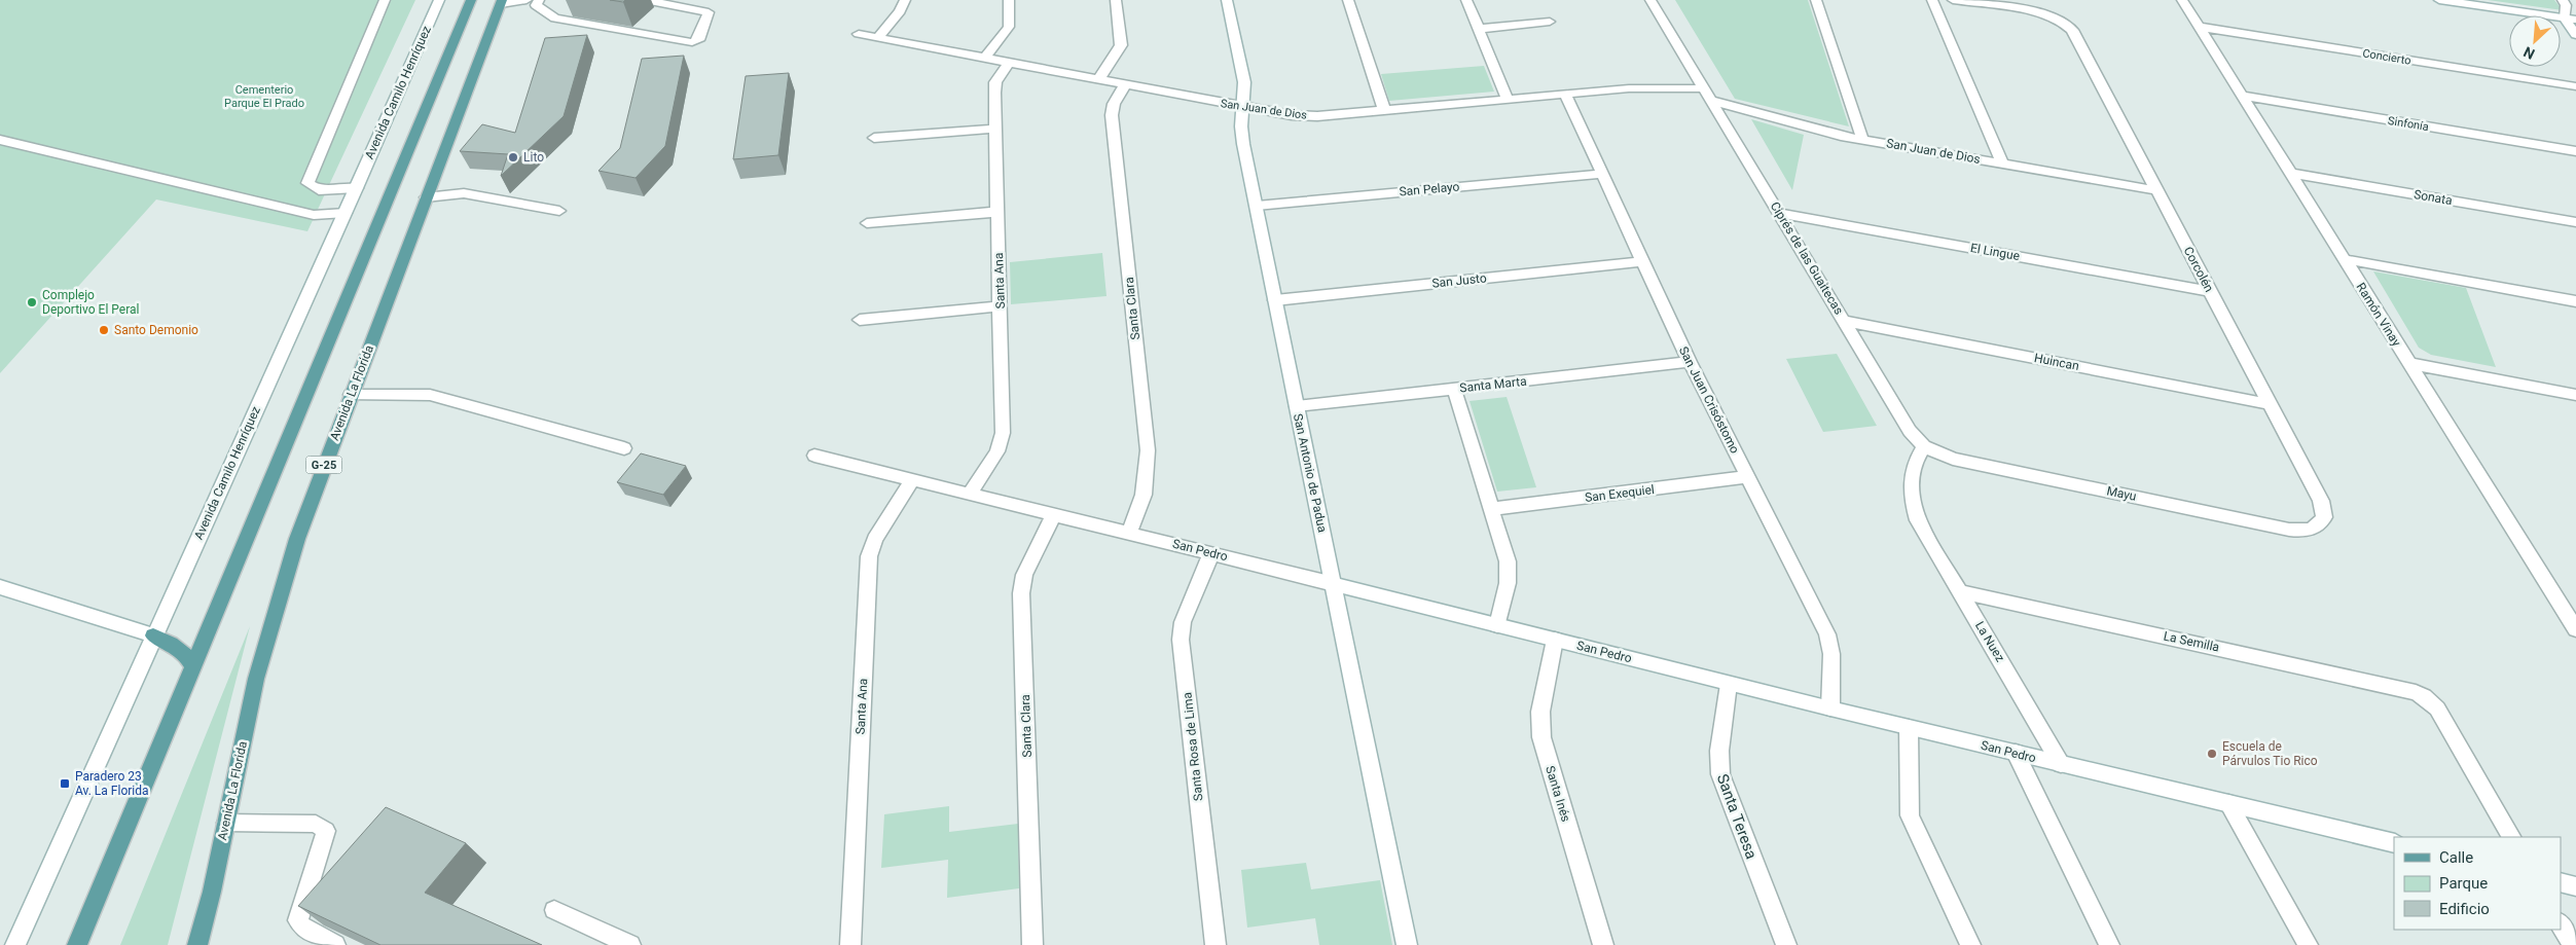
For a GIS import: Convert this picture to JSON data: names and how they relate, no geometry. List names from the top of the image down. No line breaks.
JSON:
{"streets":{"main road":["Avenida La Florida","G-25"],"street":["Concierto","Avenida Camilo Henríquez","San Juan de Dios","Sinfonía","San Pelayo","Sonata","El Lingue","Ciprés de las Guaitecas","Corcolén","Santa Ana","San Justo","Santa Clara","Ramón Vinay","Huincan","Santa Marta","San Juan Crisóstomo","San Antonio de Padua","San Exequiel","Mayu","San Pedro","La Nuez","La Semilla","Santa Rosa de Lima","Santa Inés","Santa Teresa"]},"crossings":[["Concierto","Ramón Vinay"],["San Juan de Dios","Ciprés de las Guaitecas"],["San Juan de Dios","Corcolén"],["San Juan de Dios","Santa Ana"],["San Juan de Dios","Santa Clara"],["San Juan de Dios","San Juan Crisóstomo"],["San Juan de Dios","San Antonio de Padua"],["Sinfonía","Ramón Vinay"],["San Pelayo","San Juan Crisóstomo"],["San Pelayo","San Antonio de Padua"],["Sonata","Ramón Vinay"],["El Lingue","Ciprés de las Guaitecas"],["El Lingue","Corcolén"],["Ciprés de las Guaitecas","Huincan"],["Ciprés de las Guaitecas","Mayu"],["Ciprés de las Guaitecas","La Nuez"],["Corcolén","Huincan"],["Corcolén","Mayu"],["Santa Ana","San Pedro"],["San Justo","San Juan Crisóstomo"],["San Justo","San Antonio de Padua"],["Santa Clara","San Pedro"],["Santa Marta","San Juan Crisóstomo"],["Santa Marta","San Antonio de Padua"],["San Juan Crisóstomo","San Exequiel"],["San Juan Crisóstomo","San Pedro"],["San Antonio de Padua","San Pedro"],["Mayu","La Nuez"],["San Pedro","La Nuez"],["San Pedro","Santa Rosa de Lima"],["San Pedro","Santa Inés"],["San Pedro","Santa Teresa"],["La Nuez","La Semilla"]],"parks":["Cementerio Parque El Prado"],"places":{"other":["Lito","Complejo Deportivo El Peral","Santo Demonio","Escuela de Párvulos Tio Rico"],"transit":["Paradero 23 Av. La Florida"]},"legend":["Calle","Parque","Edificio"],"north":"bottom left"}
